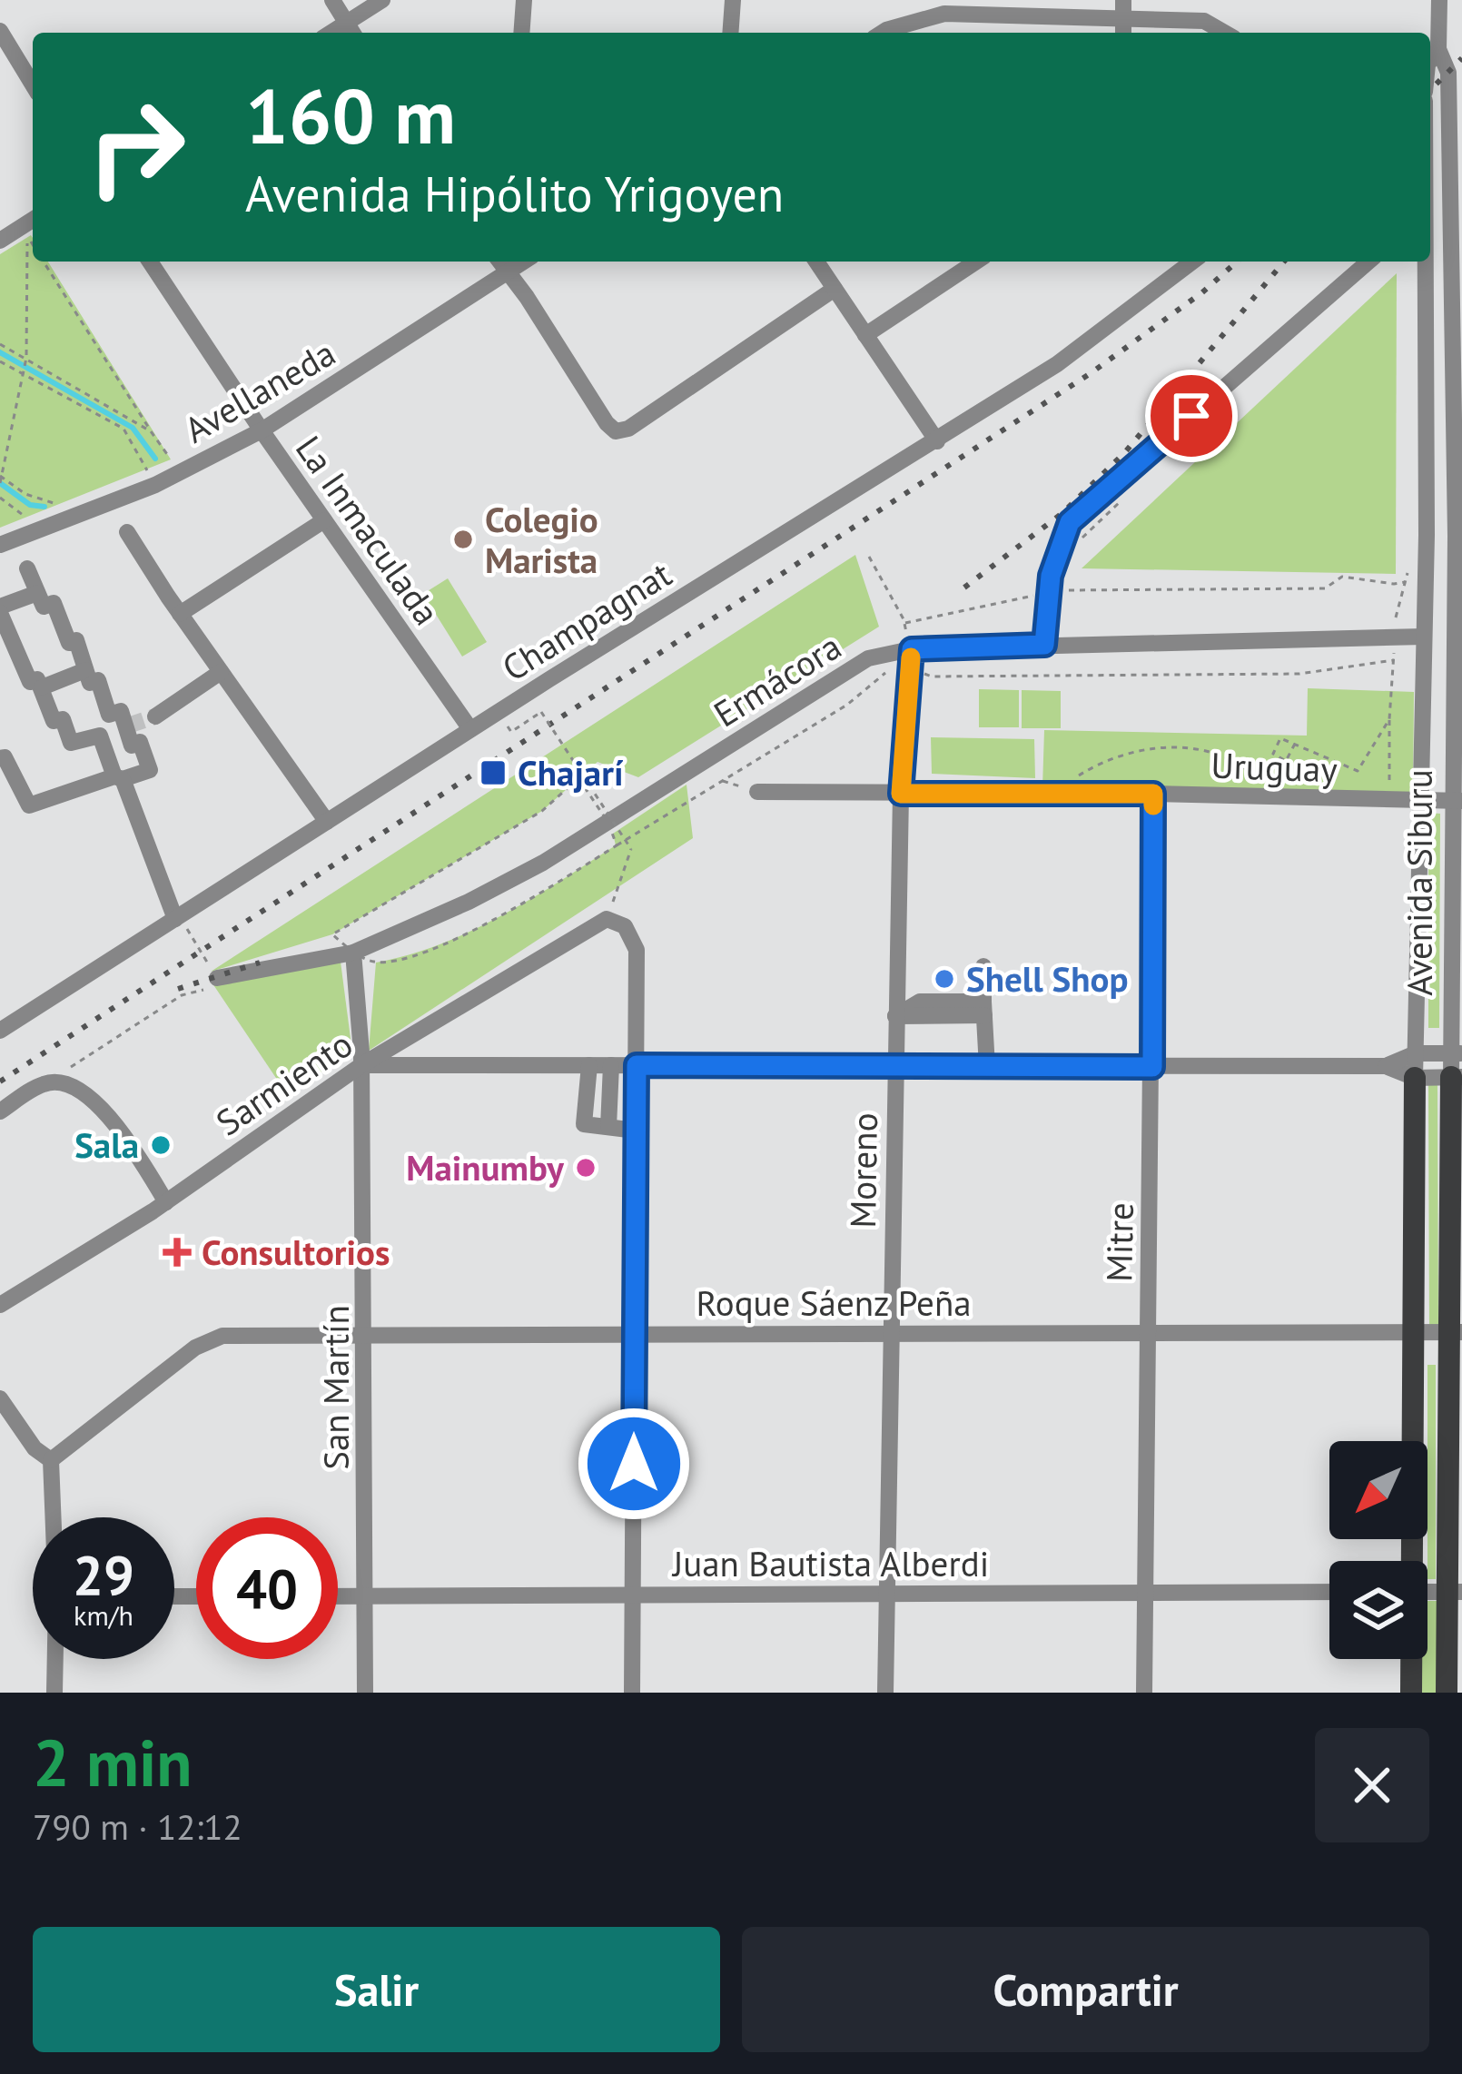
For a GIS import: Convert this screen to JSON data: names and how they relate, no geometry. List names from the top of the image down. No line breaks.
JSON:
{"streets":{"main road":["Avenida Siburu"],"street":["Avellaneda","La Inmaculada","Champagnat","Ermácora","Uruguay","Sarmiento","Moreno","Mitre","Roque Sáenz Peña","San Martín","Juan Bautista Alberdi"]},"crossings":[["Avellaneda","La Inmaculada"],["La Inmaculada","Champagnat"],["Ermácora","Avenida Siburu"],["Ermácora","Moreno"],["Ermácora","San Martín"],["Uruguay","Avenida Siburu"],["Uruguay","Moreno"],["Uruguay","Mitre"],["Avenida Siburu","Roque Sáenz Peña"],["Sarmiento","San Martín"],["Moreno","Roque Sáenz Peña"],["Moreno","Juan Bautista Alberdi"],["Mitre","Roque Sáenz Peña"],["Mitre","Juan Bautista Alberdi"],["Roque Sáenz Peña","San Martín"],["San Martín","Juan Bautista Alberdi"]],"places":{"other":["Colegio Marista","Shell Shop","Sala","Mainumby"],"transit":["Chajarí"],"health":["Consultorios"]},"north":"bottom left","page":{"turn":["160 m","Avenida Hipólito Yrigoyen"],"speed":"29 km/h","limit":"40","heading":["2 min","790 m · 12:12"],"buttons":["Salir","Compartir"]}}
